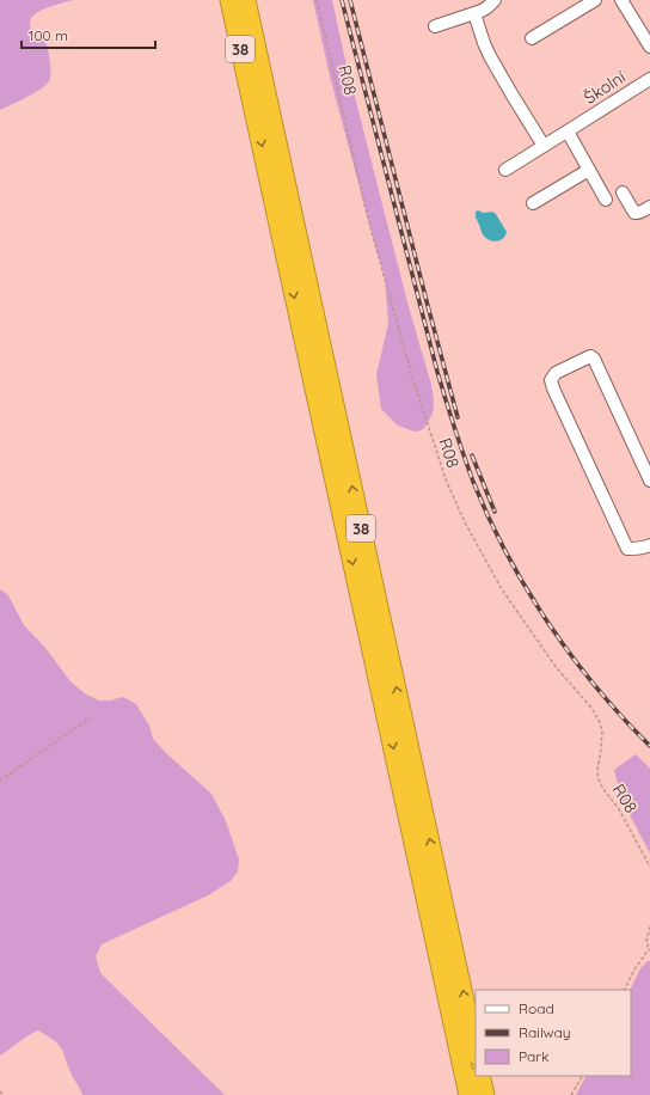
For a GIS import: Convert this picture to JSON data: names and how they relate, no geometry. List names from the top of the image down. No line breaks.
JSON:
{"streets":{"highway":["38"],"street":["Školní"],"path":["R08"]},"legend":["Road","Railway","Park"],"scale_bar":"100 m"}
